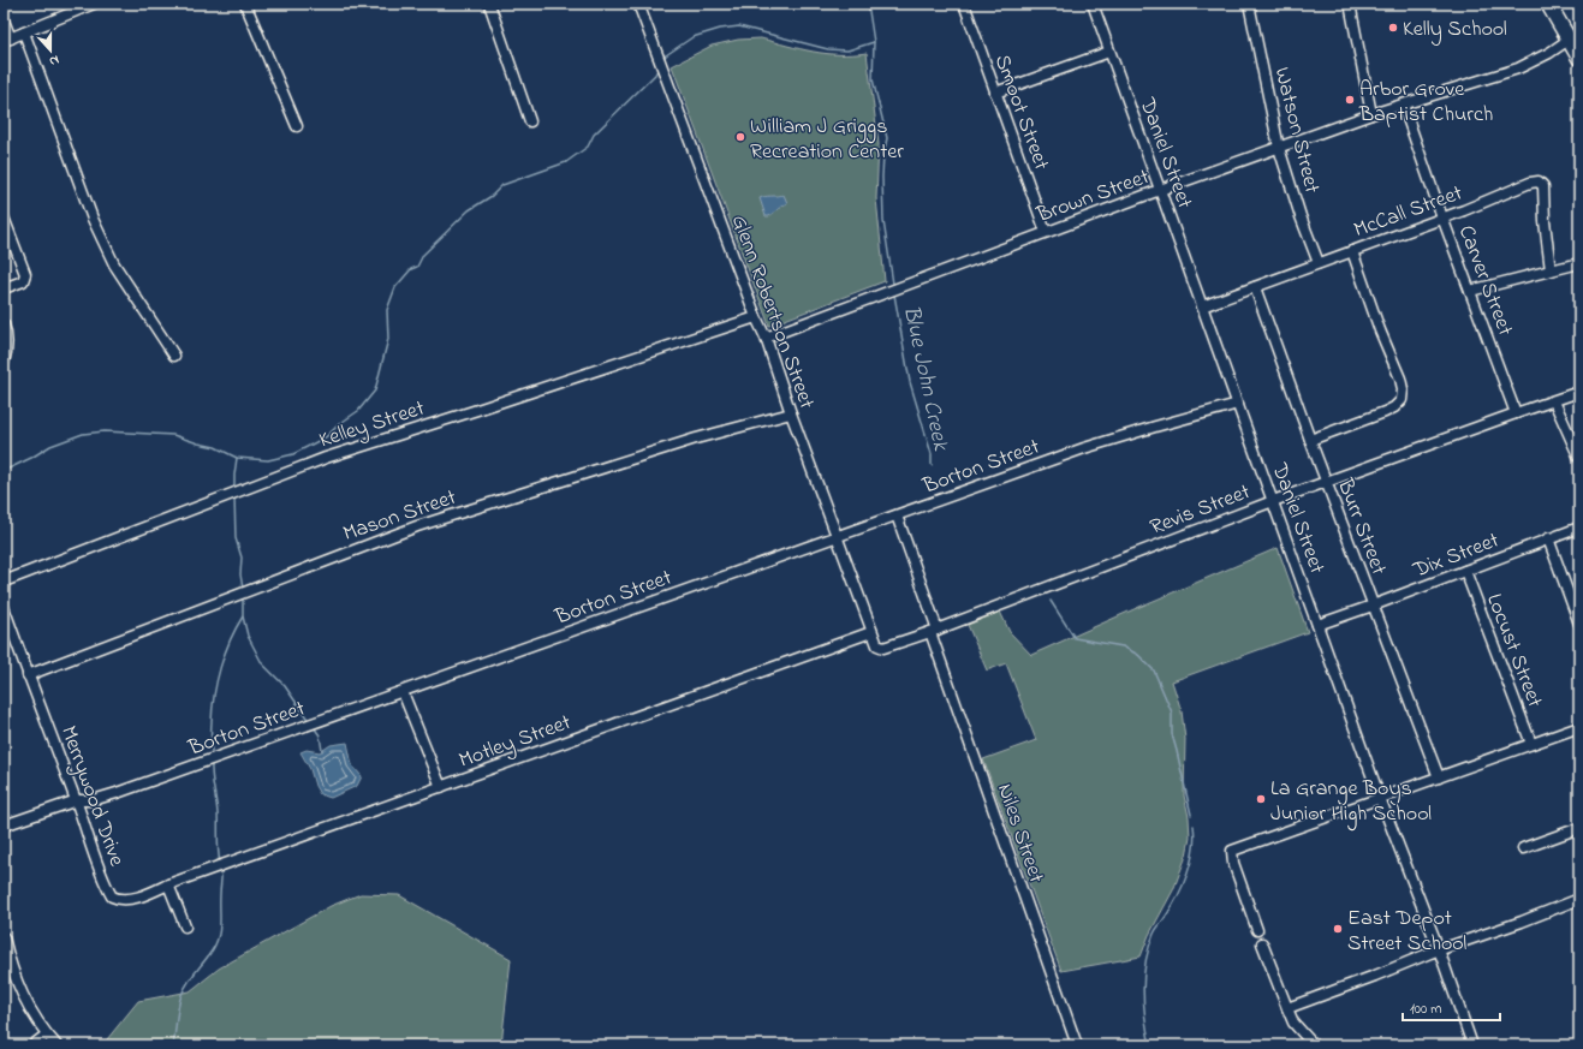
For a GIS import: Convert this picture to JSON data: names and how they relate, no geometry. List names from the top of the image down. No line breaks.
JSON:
{"streets":{"street":["Smoot Street","Watson Street","Daniel Street","Brown Street","McCall Street","Carver Street","Glenn Robertson Street","Kelley Street","Borton Street","Revis Street","Mason Street","Burr Street","Dix Street","Locust Street","Motley Street","Merrywood Drive","Niles Street"]},"crossings":[["Smoot Street","Brown Street"],["Watson Street","Brown Street"],["Watson Street","McCall Street"],["Daniel Street","Brown Street"],["Daniel Street","McCall Street"],["Daniel Street","Borton Street"],["Daniel Street","Revis Street"],["Daniel Street","Dix Street"],["Brown Street","Carver Street"],["Brown Street","Glenn Robertson Street"],["McCall Street","Carver Street"],["McCall Street","Burr Street"],["Carver Street","Revis Street"],["Glenn Robertson Street","Kelley Street"],["Glenn Robertson Street","Borton Street"],["Glenn Robertson Street","Revis Street"],["Glenn Robertson Street","Mason Street"],["Glenn Robertson Street","Motley Street"],["Borton Street","Merrywood Drive"],["Borton Street","Niles Street"],["Revis Street","Burr Street"],["Revis Street","Motley Street"],["Revis Street","Niles Street"],["Mason Street","Merrywood Drive"],["Burr Street","Dix Street"],["Dix Street","Locust Street"],["Motley Street","Merrywood Drive"]],"water":["Blue John Creek"],"places":["Kelly School","Arbor Grove Baptist Church","William J Griggs Recreation Center","La Grange Boys Junior High School","East Depot Street School"],"scale_bar":"100 m","north":"bottom"}
